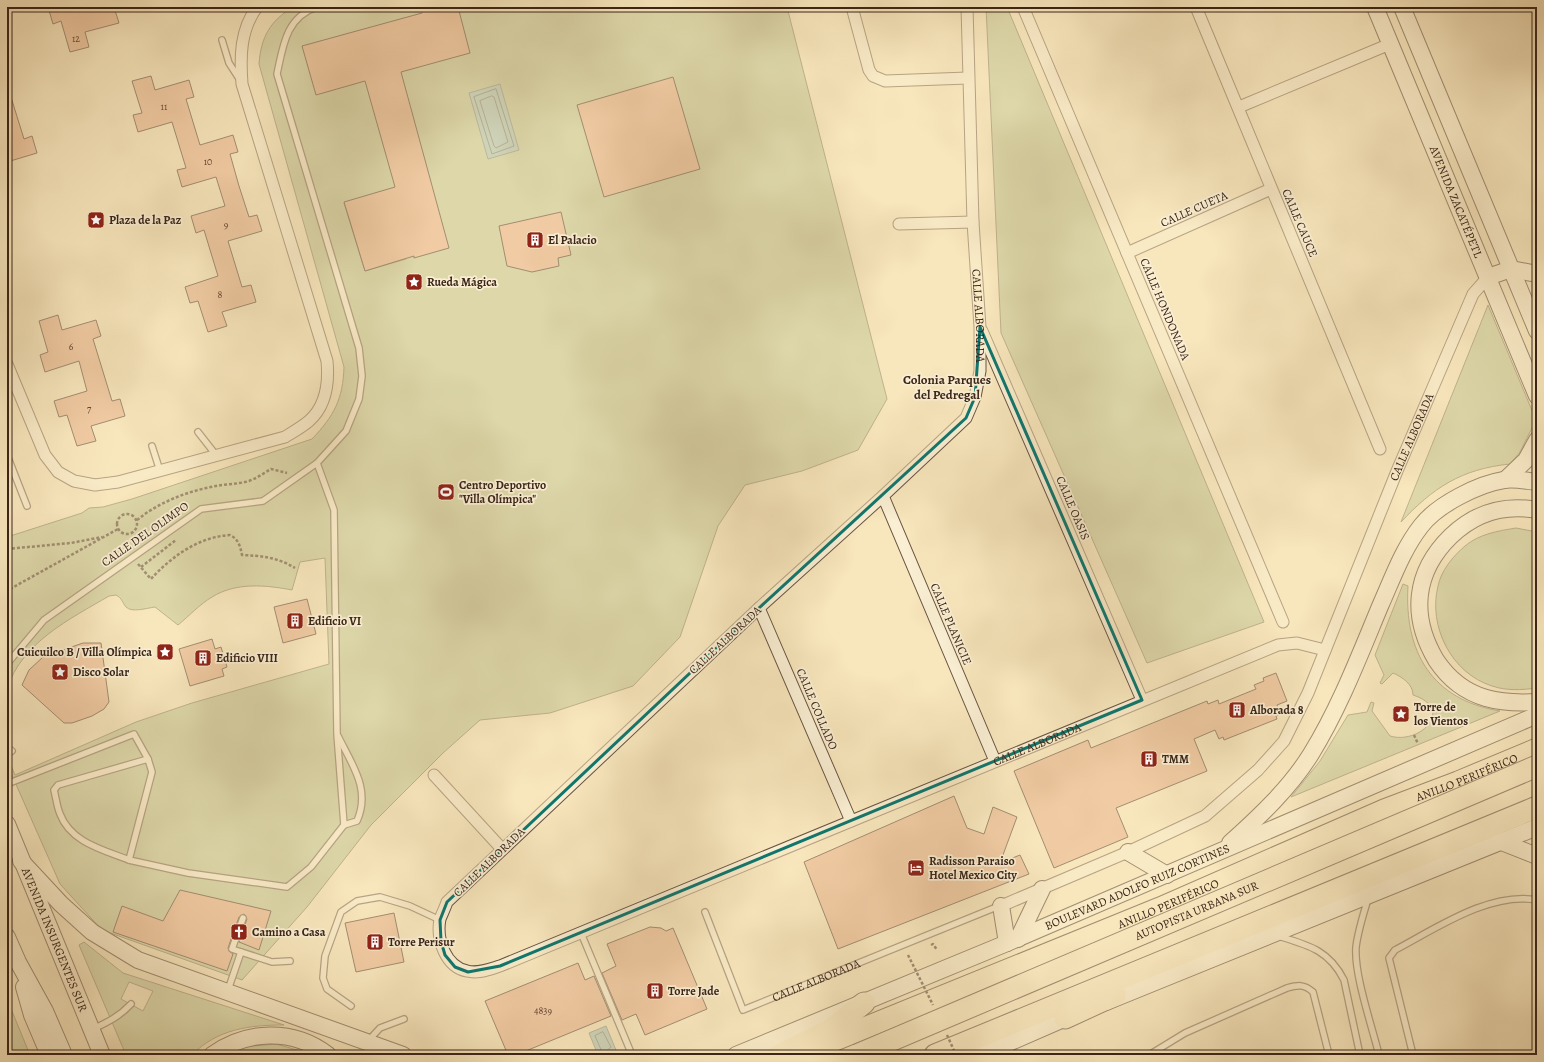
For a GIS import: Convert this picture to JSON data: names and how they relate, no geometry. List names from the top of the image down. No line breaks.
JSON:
{"streets":{"highway":["ANILLO PERIFÉRICO","AUTOPISTA URBANA SUR"],"main road":["AVENIDA ZACATÉPETL","CALLE ALBORADA","BOULEVARD ADOLFO RUIZ CORTINES","AVENIDA INSURGENTES SUR"],"street":["CALLE CUETA","CALLE CAUCE","CALLE HONDONADA","CALLE OASIS","CALLE PLANICIE","CALLE COLLADO"],"lane":["CALLE DEL OLIMPO"]},"crossings":[["AVENIDA ZACATÉPETL","CALLE ALBORADA"],["CALLE CUETA","CALLE CAUCE"],["CALLE CUETA","CALLE HONDONADA"],["CALLE ALBORADA","CALLE OASIS"],["CALLE ALBORADA","CALLE PLANICIE"],["CALLE ALBORADA","CALLE COLLADO"]],"districts":["Colonia Parques del Pedregal"],"places":{"place":["Plaza de la Paz","Rueda Mágica","Cuicuilco B / Villa Olímpica","Disco Solar","Torre de los Vientos"],"building":["El Palacio","Edificio VI","Edificio VIII","Alborada 8","TMM","Torre Perisur","Torre Jade"],"sports":["Centro Deportivo \"Villa Olímpica\""],"hotel":["Radisson Paraiso Hotel Mexico City"],"church":["Camino a Casa"]},"house_numbers":["12","11","10","9","8","6","7","4839"]}
